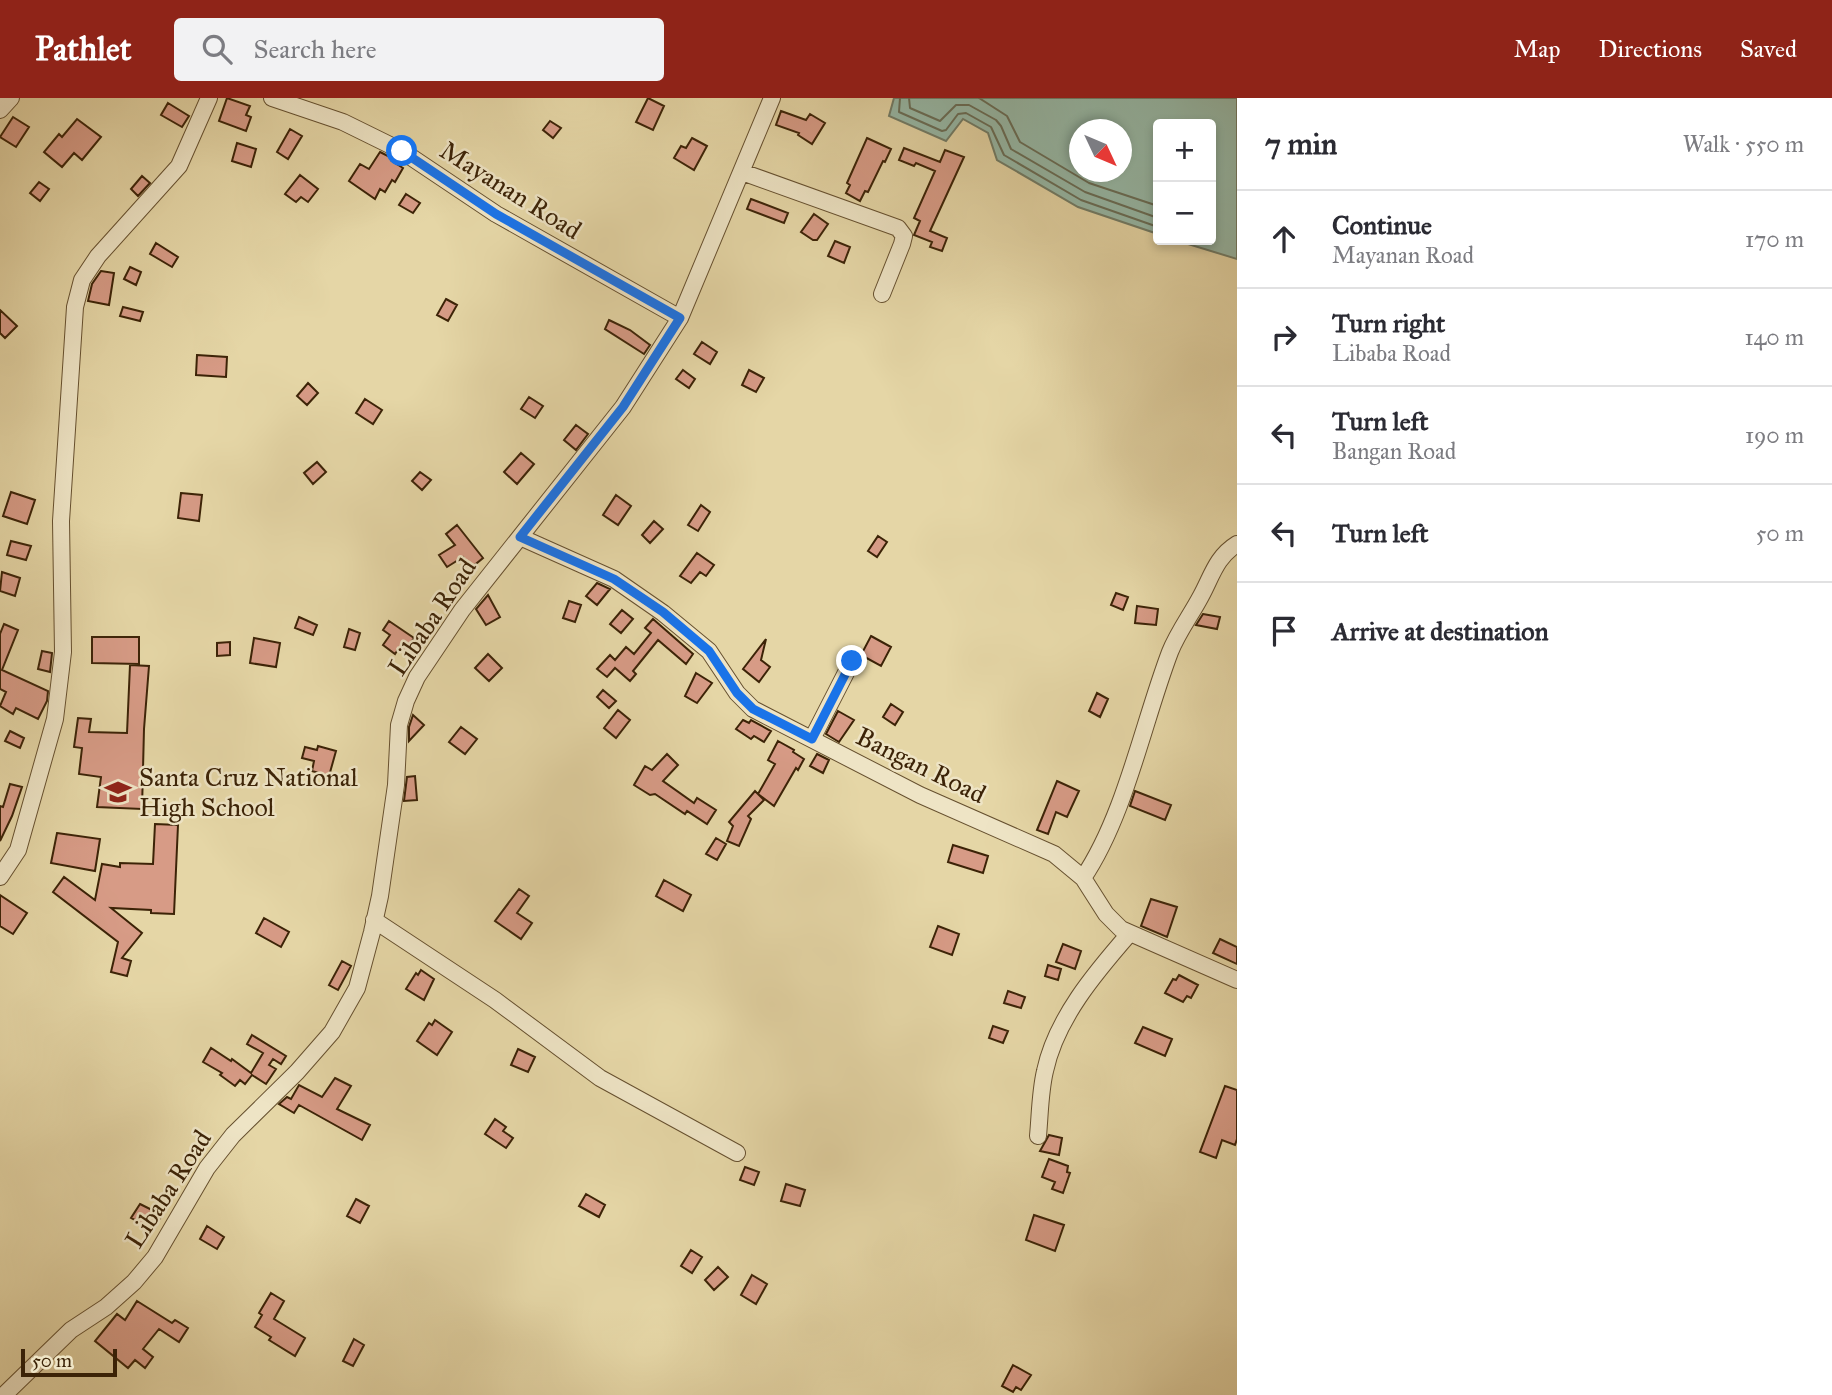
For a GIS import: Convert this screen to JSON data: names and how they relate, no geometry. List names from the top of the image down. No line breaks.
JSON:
{"streets":{"street":["Mayanan Road","Libaba Road","Bangan Road"]},"crossings":[["Mayanan Road","Libaba Road"],["Libaba Road","Bangan Road"]],"places":{"school or university":["Santa Cruz National High School"]},"scale_bar":"50 m","north":"bottom right","page":{"header":"Pathlet","search":"Search here","nav":["Map","Directions","Saved"],"heading":["7 min","Walk · 550 m"],"map_buttons":["+","−"],"list":[["Continue","Mayanan Road","170 m"],["Turn right","Libaba Road","140 m"],["Turn left","Bangan Road","190 m"],["Turn left","50 m"],"Arrive at destination"],"scale":"50 m"}}
